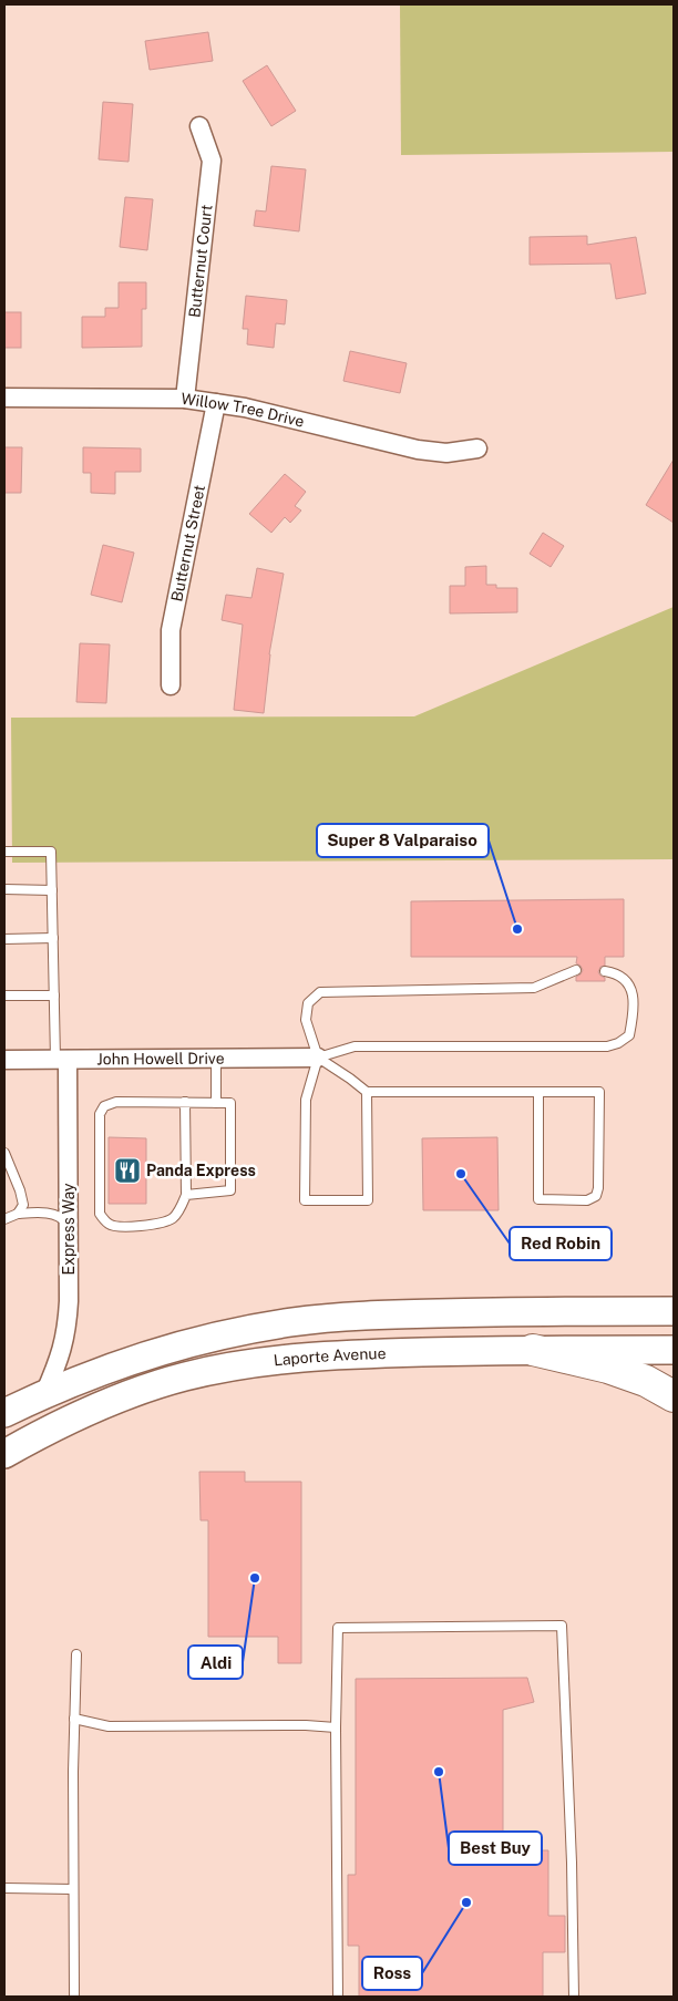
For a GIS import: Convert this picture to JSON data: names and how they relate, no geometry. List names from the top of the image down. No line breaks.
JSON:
{"streets":{"main road":["Laporte Avenue"],"street":["Butternut Court","Willow Tree Drive","Butternut Street","John Howell Drive","Express Way"]},"crossings":[["Butternut Court","Willow Tree Drive"],["Willow Tree Drive","Butternut Street"],["John Howell Drive","Express Way"]],"places":{"other":["Super 8 Valparaiso","Red Robin","Aldi","Best Buy","Ross"],"restaurant":["Panda Express"]}}
